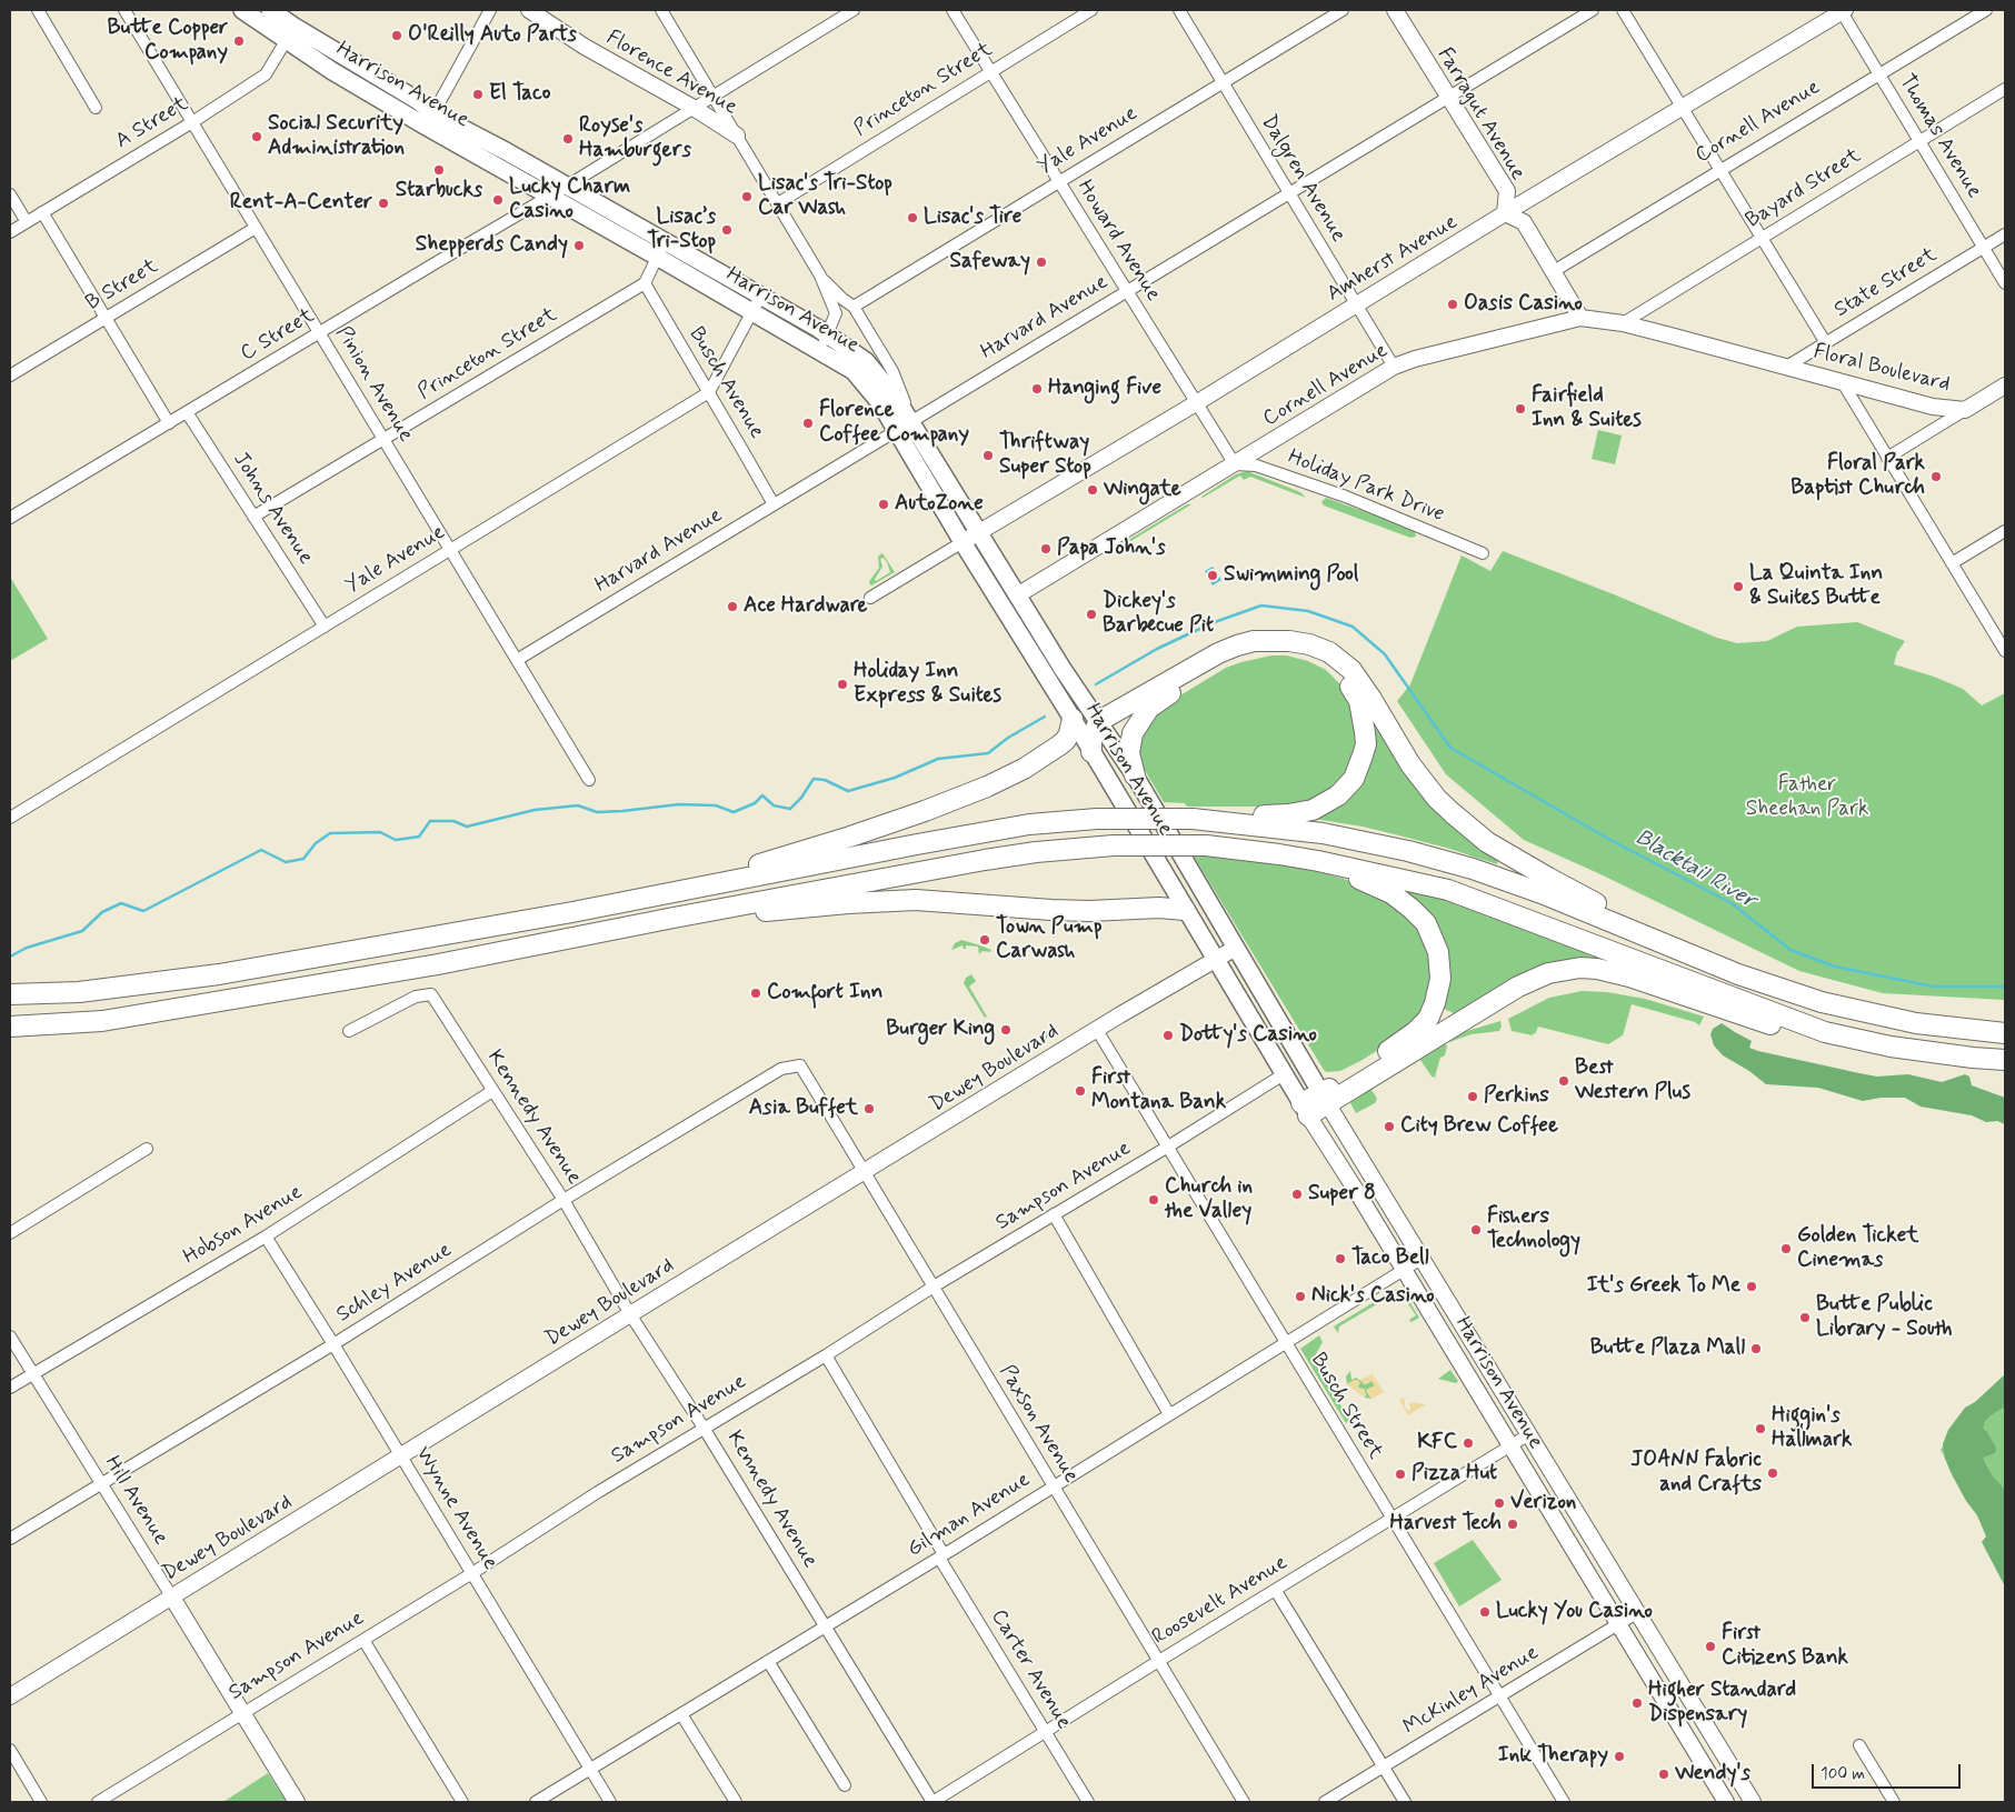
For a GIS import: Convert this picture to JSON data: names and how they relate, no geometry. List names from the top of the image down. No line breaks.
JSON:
{"streets":{"main road":["Harrison Avenue"],"street":["Florence Avenue","Princeton Street","Farragut Avenue","Cornell Avenue","A Street","Thomas Avenue","Yale Avenue","Dalgren Avenue","Bayard Street","Howard Avenue","Amherst Avenue","State Street","B Street","Harvard Avenue","C Street","Floral Boulevard","Busch Avenue","Pinion Avenue","Holiday Park Drive","Johns Avenue","Dewey Boulevard","Kennedy Avenue","Sampson Avenue","Hobson Avenue","Schley Avenue","Busch Street","Paxson Avenue","Hill Avenue","Wynne Avenue","Gilman Avenue","Roosevelt Avenue","Carter Avenue","McKinley Avenue"]},"crossings":[["Florence Avenue","C Street"],["Harrison Avenue","Cornell Avenue"],["Harrison Avenue","A Street"],["Harrison Avenue","Amherst Avenue"],["Harrison Avenue","Harvard Avenue"],["Harrison Avenue","C Street"],["Harrison Avenue","Dewey Boulevard"],["Harrison Avenue","Sampson Avenue"],["Harrison Avenue","Gilman Avenue"],["Harrison Avenue","Roosevelt Avenue"],["Harrison Avenue","McKinley Avenue"],["Princeton Street","Howard Avenue"],["Princeton Street","Busch Avenue"],["Princeton Street","Pinion Avenue"],["Princeton Street","Johns Avenue"],["Farragut Avenue","Cornell Avenue"],["Farragut Avenue","Amherst Avenue"],["Farragut Avenue","Harvard Avenue"],["Cornell Avenue","Thomas Avenue"],["Cornell Avenue","Dalgren Avenue"],["Cornell Avenue","Bayard Street"],["Cornell Avenue","Howard Avenue"],["Cornell Avenue","State Street"],["Cornell Avenue","Floral Boulevard"],["Cornell Avenue","Holiday Park Drive"],["A Street","Pinion Avenue"],["Thomas Avenue","Bayard Street"],["Thomas Avenue","Amherst Avenue"],["Thomas Avenue","State Street"],["Yale Avenue","Dalgren Avenue"],["Yale Avenue","Howard Avenue"],["Yale Avenue","Busch Avenue"],["Yale Avenue","Pinion Avenue"],["Yale Avenue","Johns Avenue"],["Dalgren Avenue","Amherst Avenue"],["Dalgren Avenue","Harvard Avenue"],["Howard Avenue","Amherst Avenue"],["Howard Avenue","Harvard Avenue"],["Howard Avenue","Holiday Park Drive"],["State Street","Floral Boulevard"],["B Street","Pinion Avenue"],["Harvard Avenue","Busch Avenue"],["Harvard Avenue","Pinion Avenue"],["C Street","Pinion Avenue"],["C Street","Johns Avenue"],["Dewey Boulevard","Kennedy Avenue"],["Dewey Boulevard","Busch Street"],["Dewey Boulevard","Paxson Avenue"],["Dewey Boulevard","Hill Avenue"],["Dewey Boulevard","Wynne Avenue"],["Kennedy Avenue","Sampson Avenue"],["Kennedy Avenue","Hobson Avenue"],["Kennedy Avenue","Schley Avenue"],["Kennedy Avenue","Gilman Avenue"],["Kennedy Avenue","Roosevelt Avenue"],["Sampson Avenue","Busch Street"],["Sampson Avenue","Paxson Avenue"],["Sampson Avenue","Hill Avenue"],["Sampson Avenue","Wynne Avenue"],["Sampson Avenue","Carter Avenue"],["Hobson Avenue","Hill Avenue"],["Hobson Avenue","Wynne Avenue"],["Schley Avenue","Paxson Avenue"],["Schley Avenue","Hill Avenue"],["Schley Avenue","Wynne Avenue"],["Busch Street","Gilman Avenue"],["Busch Street","Roosevelt Avenue"],["Busch Street","McKinley Avenue"],["Paxson Avenue","Gilman Avenue"],["Paxson Avenue","Roosevelt Avenue"],["Wynne Avenue","Gilman Avenue"],["Gilman Avenue","Carter Avenue"],["Roosevelt Avenue","Carter Avenue"]],"water":["Blacktail River"],"parks":["Father Sheehan Park"],"places":["O'Reilly Auto Parts","Butte Copper Company","El Taco","Social Security Administration","Royse's Hamburgers","Starbucks","Lisac's Tri-Stop Car Wash","Lucky Charm Casino","Rent-A-Center","Lisac's Tire","Lisac’s Tri-Stop","Shepperds Candy","Safeway","Oasis Casino","Hanging Five","Fairfield Inn & Suites","Florence Coffee Company","Thriftway Super Stop","Floral Park Baptist Church","Wingate","AutoZone","Papa John's","Swimming Pool","La Quinta Inn & Suites Butte","Ace Hardware","Dickey's Barbecue Pit","Holiday Inn Express & Suites","Town Pump Carwash","Comfort Inn","Burger King","Dotty's Casino","Best Western Plus","First Montana Bank","Perkins","Asia Buffet","City Brew Coffee","Super 8","Church in the Valley","Fishers Technology","Golden Ticket Cinemas","Taco Bell","It's Greek To Me","Nick's Casino","Butte Public Library - South","Butte Plaza Mall","Higgin's Hallmark","KFC","JOANN Fabric and Crafts","Pizza Hut","Verizon","Harvest Tech","Lucky You Casino","First Citizens Bank","Higher Standard Dispensary","Ink Therapy","Wendy's"],"scale_bar":"100 m"}
